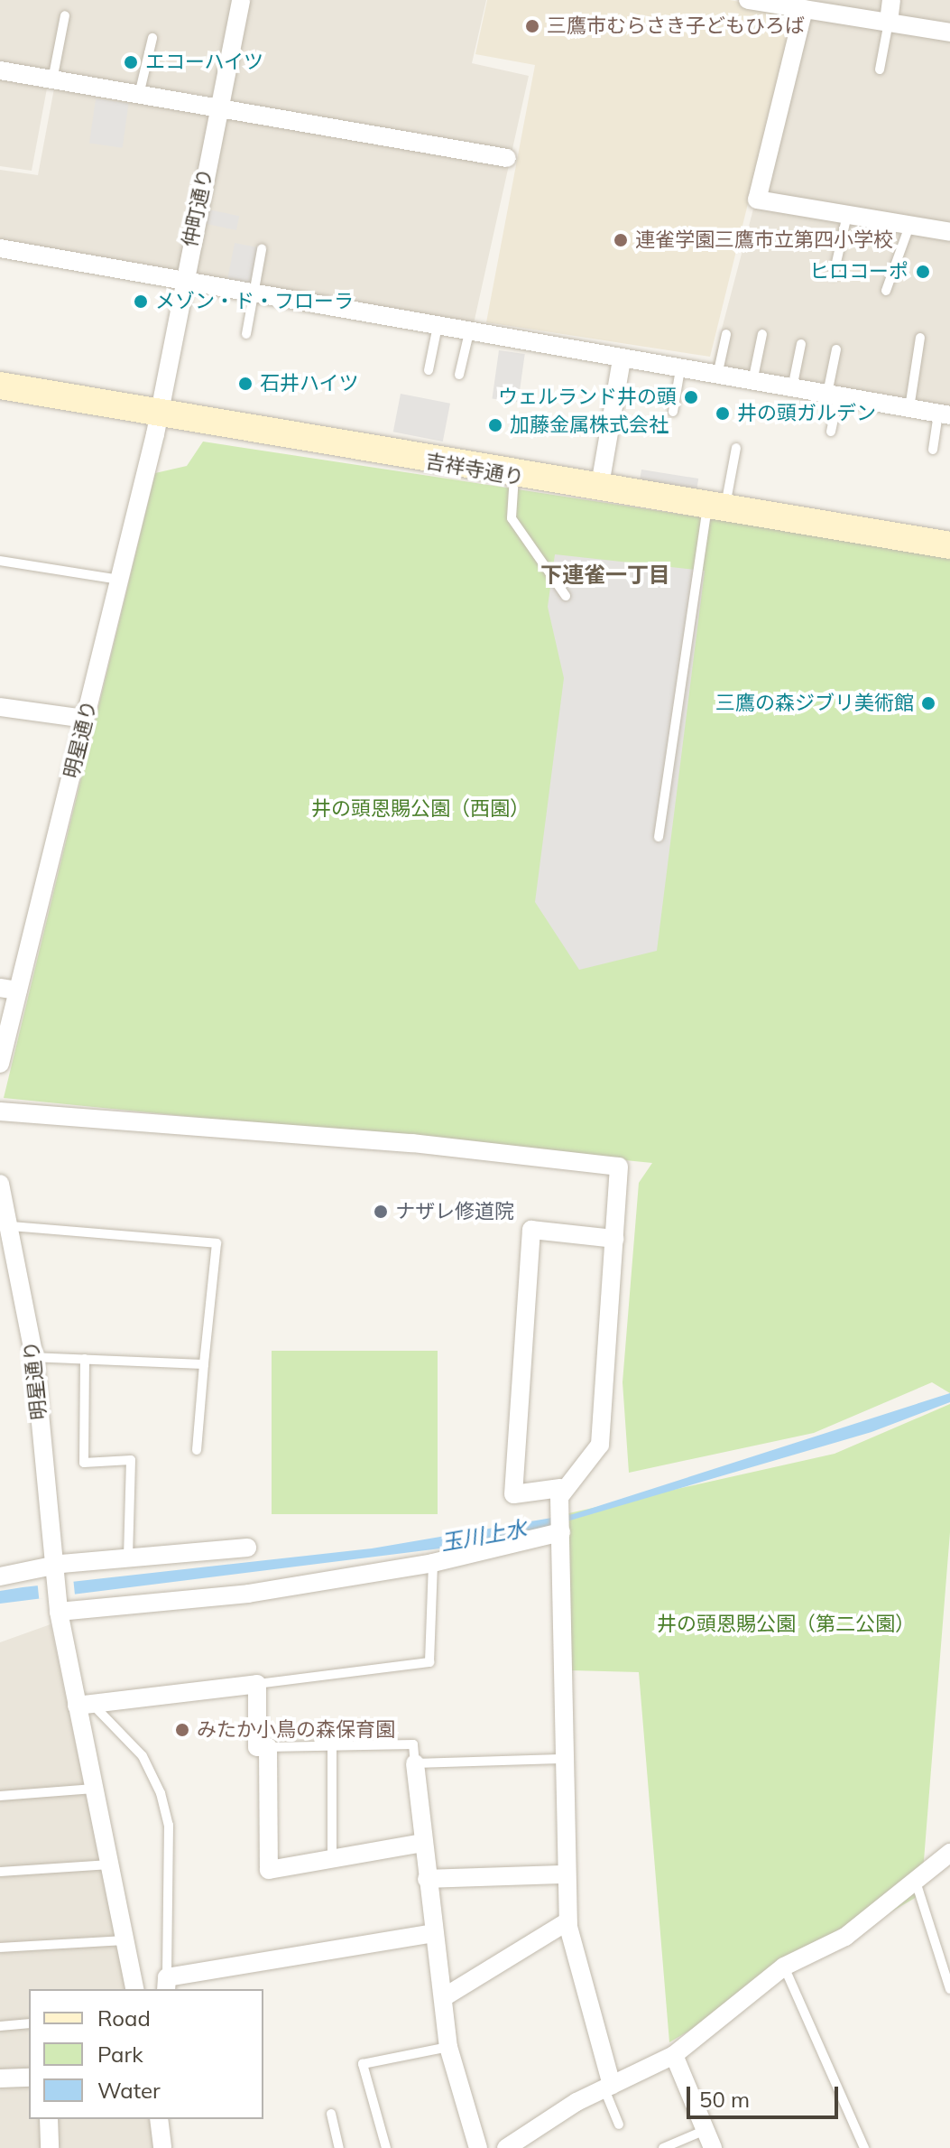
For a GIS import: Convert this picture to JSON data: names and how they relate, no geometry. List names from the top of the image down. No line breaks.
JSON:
{"streets":{"main road":["吉祥寺通り"],"street":["仲町通り","明星通り"]},"crossings":[["仲町通り","吉祥寺通り"],["仲町通り","明星通り"],["吉祥寺通り","明星通り"]],"districts":["下連雀一丁目"],"water":["玉川上水"],"parks":["井の頭恩賜公園（西園）","井の頭恩賜公園（第二公園）"],"places":["三鷹市むらさき子どもひろば","エコーハイツ","連雀学園三鷹市立第四小学校","ヒロコーポ","メゾン・ド・フローラ","石井ハイツ","ウェルランド井の頭","井の頭ガルデン","加藤金属株式会社","三鷹の森ジブリ美術館","ナザレ修道院","みたか小鳥の森保育園"],"legend":["Road","Park","Water"],"scale_bar":"50 m"}
